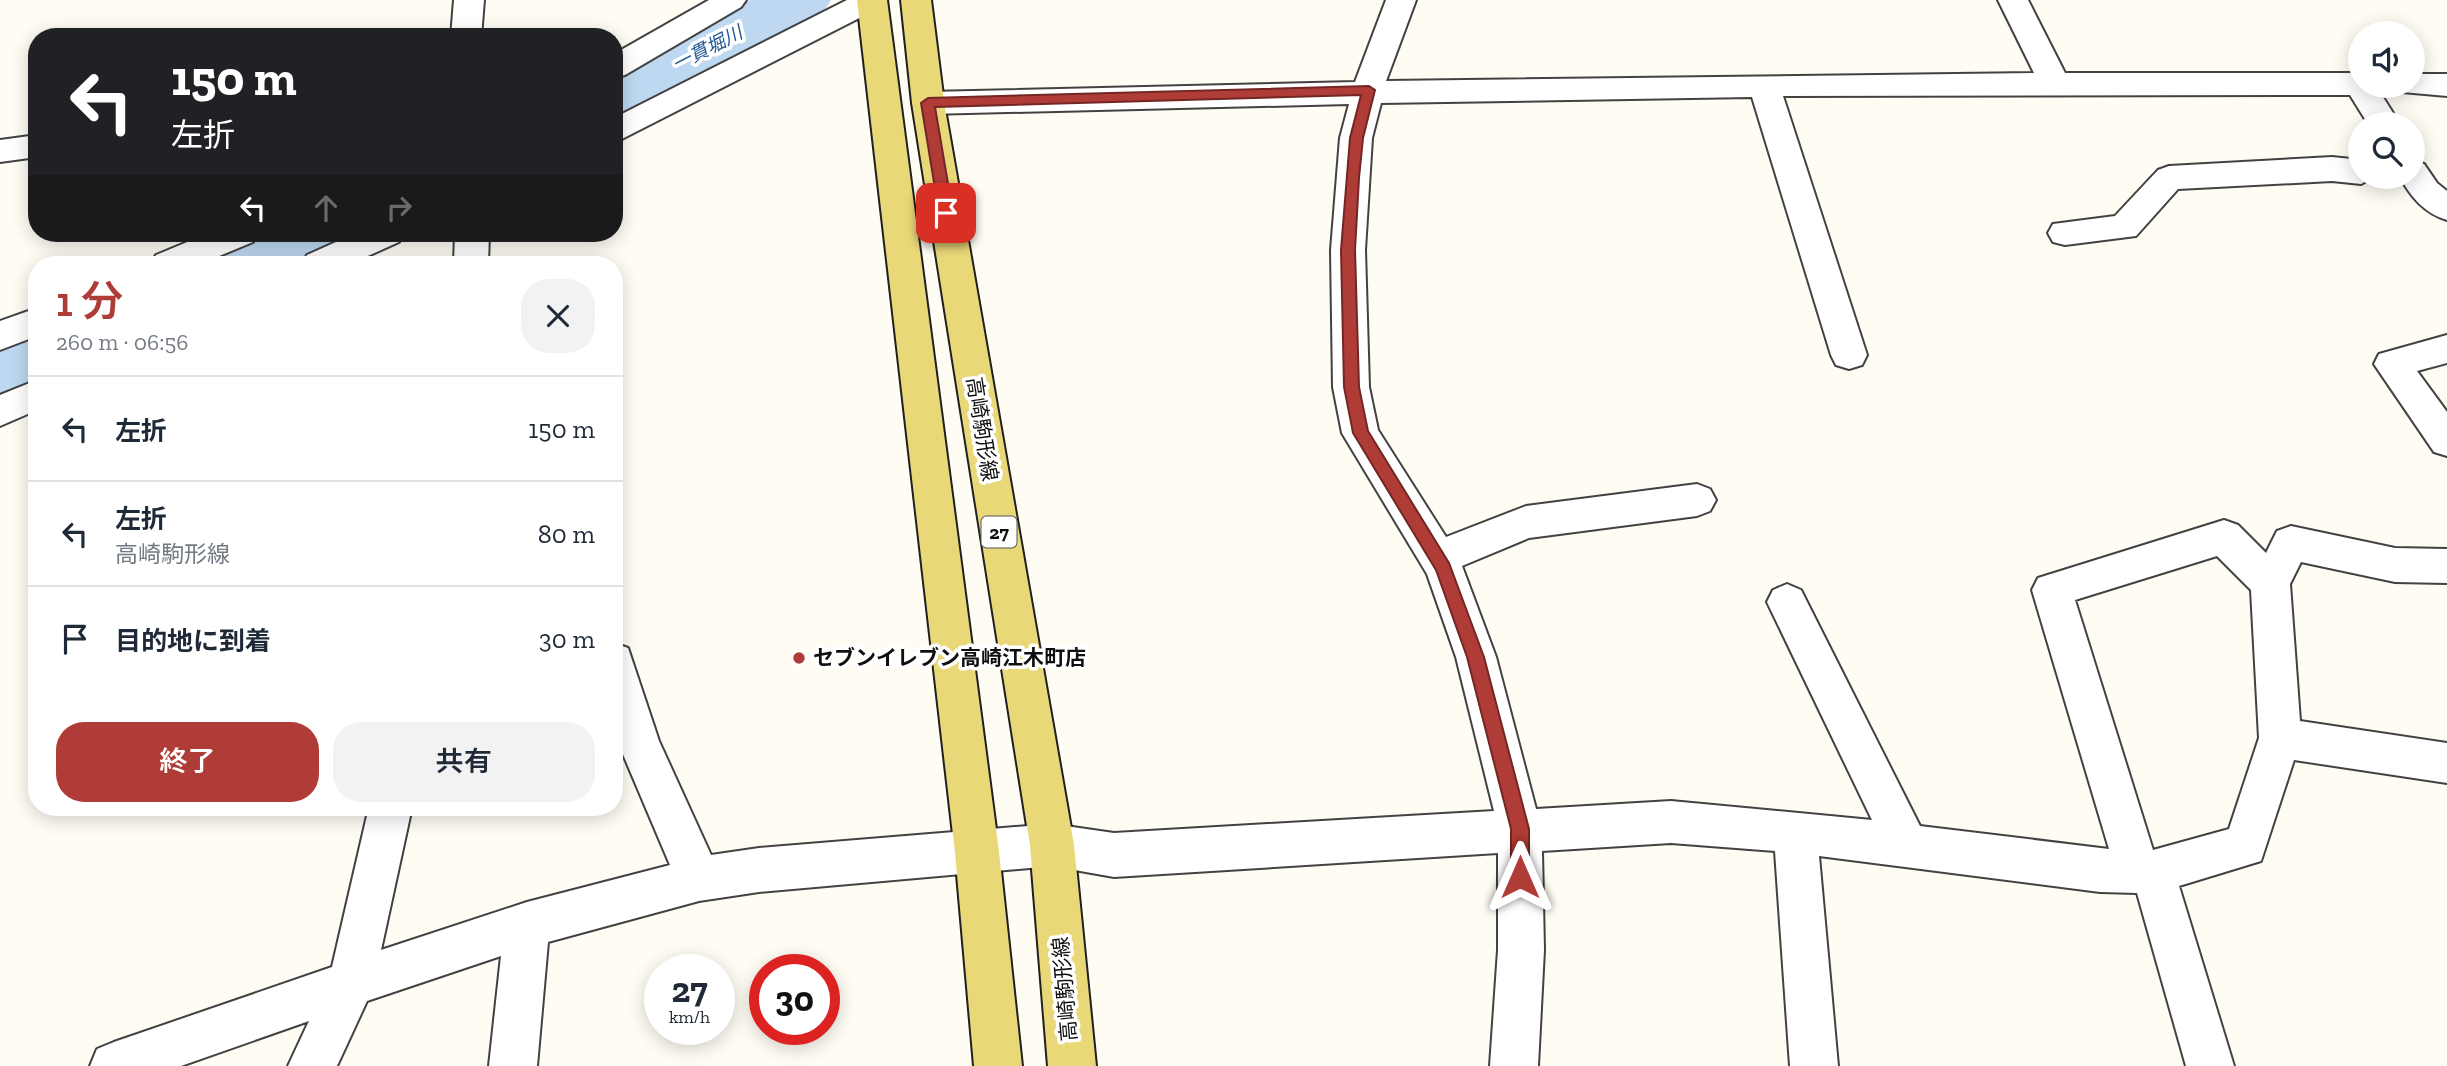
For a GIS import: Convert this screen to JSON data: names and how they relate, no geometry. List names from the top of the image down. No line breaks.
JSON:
{"streets":{"main road":["高崎駒形線","27"]},"water":["一貫堀川"],"places":["セブンイレブン高崎江木町店"],"page":{"turn":["150 m","左折"],"heading":["1 分","260 m · 06:56"],"list":[{"name":"左折","value":"150 m"},{"name":"左折","note":"高崎駒形線","value":"80 m"},{"name":"目的地に到着","value":"30 m"}],"buttons":["終了","共有"],"speed":"27 km/h","limit":"30"}}
